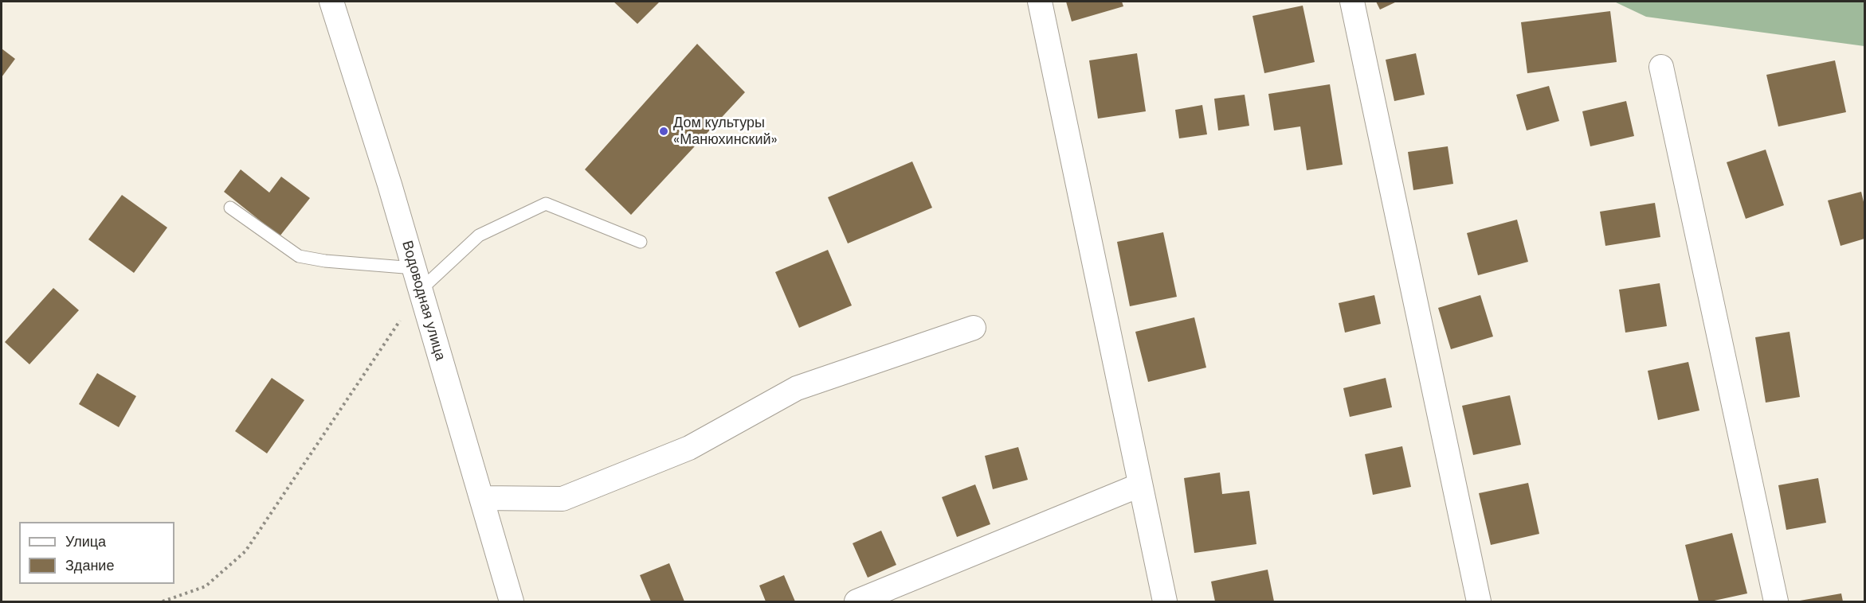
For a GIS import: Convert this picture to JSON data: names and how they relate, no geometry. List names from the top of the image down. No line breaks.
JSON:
{"streets":{"street":["Водоводная улица"]},"places":["Дом культуры «Манюхинский»"],"legend":["Улица","Здание"]}
